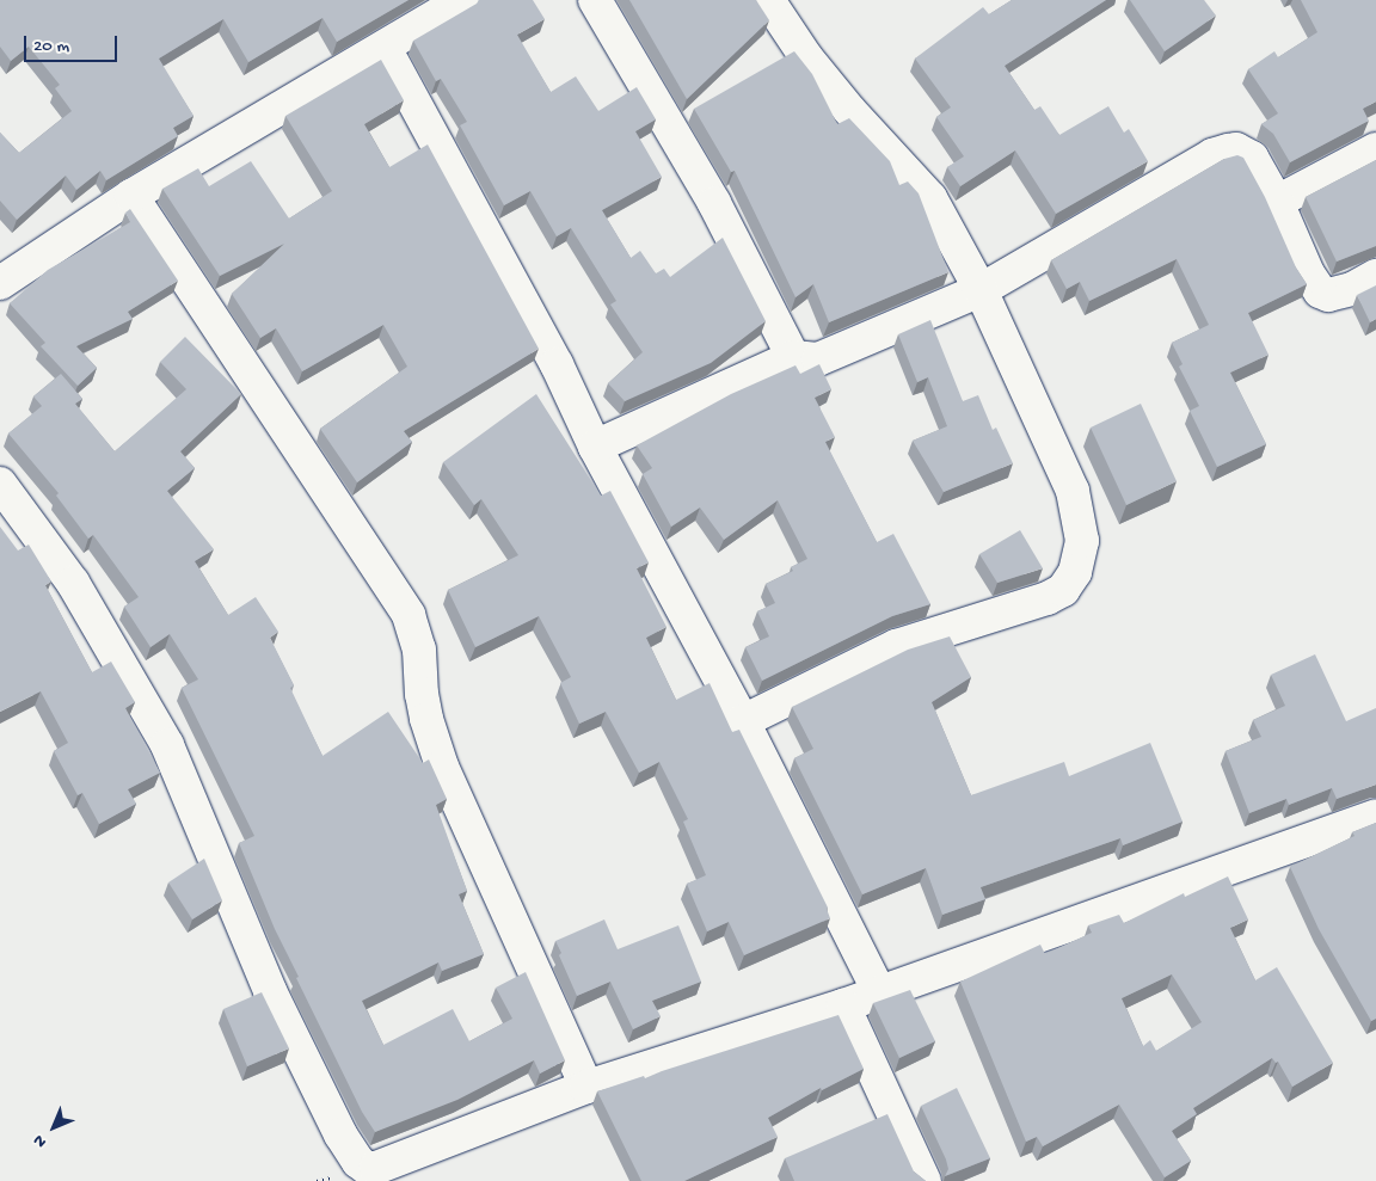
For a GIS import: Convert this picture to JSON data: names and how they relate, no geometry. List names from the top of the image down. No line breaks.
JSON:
{"scale_bar":"20 m","north":"bottom left"}
